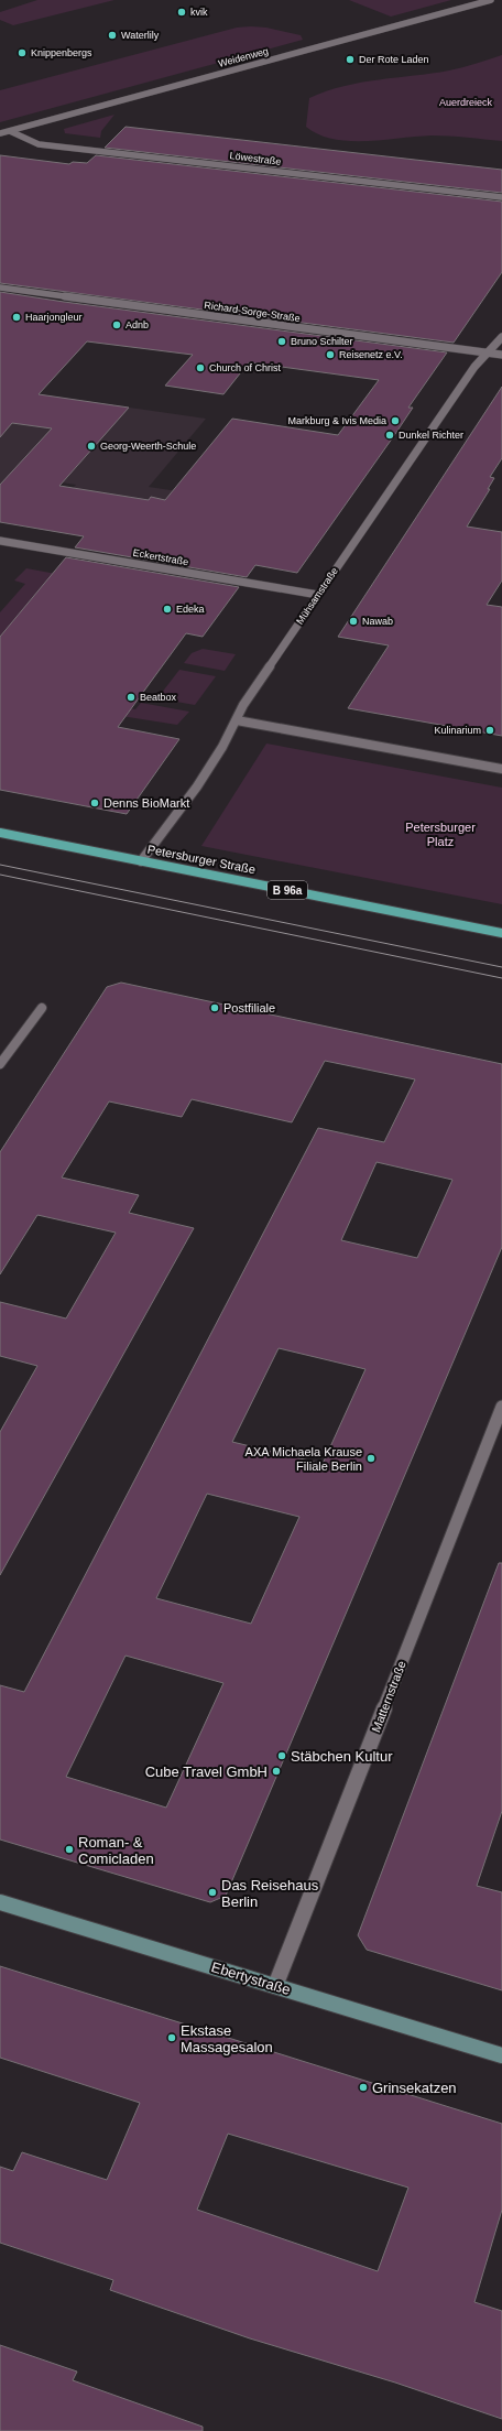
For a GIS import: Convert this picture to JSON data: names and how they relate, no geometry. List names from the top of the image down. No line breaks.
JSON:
{"streets":{"main road":["Petersburger Straße","B 96a"],"street":["Weidenweg","Löwestraße","Richard-Sorge-Straße","Eckertstraße","Mühsamstraße","Matternstraße","Ebertystraße"]},"crossings":[["Weidenweg","Löwestraße"],["Richard-Sorge-Straße","Mühsamstraße"],["Eckertstraße","Mühsamstraße"],["Mühsamstraße","Petersburger Straße"],["Matternstraße","Ebertystraße"]],"parks":["Auerdreieck","Petersburger Platz"],"places":["kvik","Waterlily","Knippenbergs","Der Rote Laden","Haarjongleur","Adnb","Bruno Schilter","Reisenetz e.V.","Church of Christ","Markburg & Ivis Media","Dunkel Richter","Georg-Weerth-Schule","Edeka","Nawab","Beatbox","Kulinarium","Denns BioMarkt","Postfiliale","AXA Michaela Krause Filiale Berlin","Stäbchen Kultur","Cube Travel GmbH","Roman- & Comicladen","Das Reisehaus Berlin","Ekstase Massagesalon","Grinsekatzen"]}
